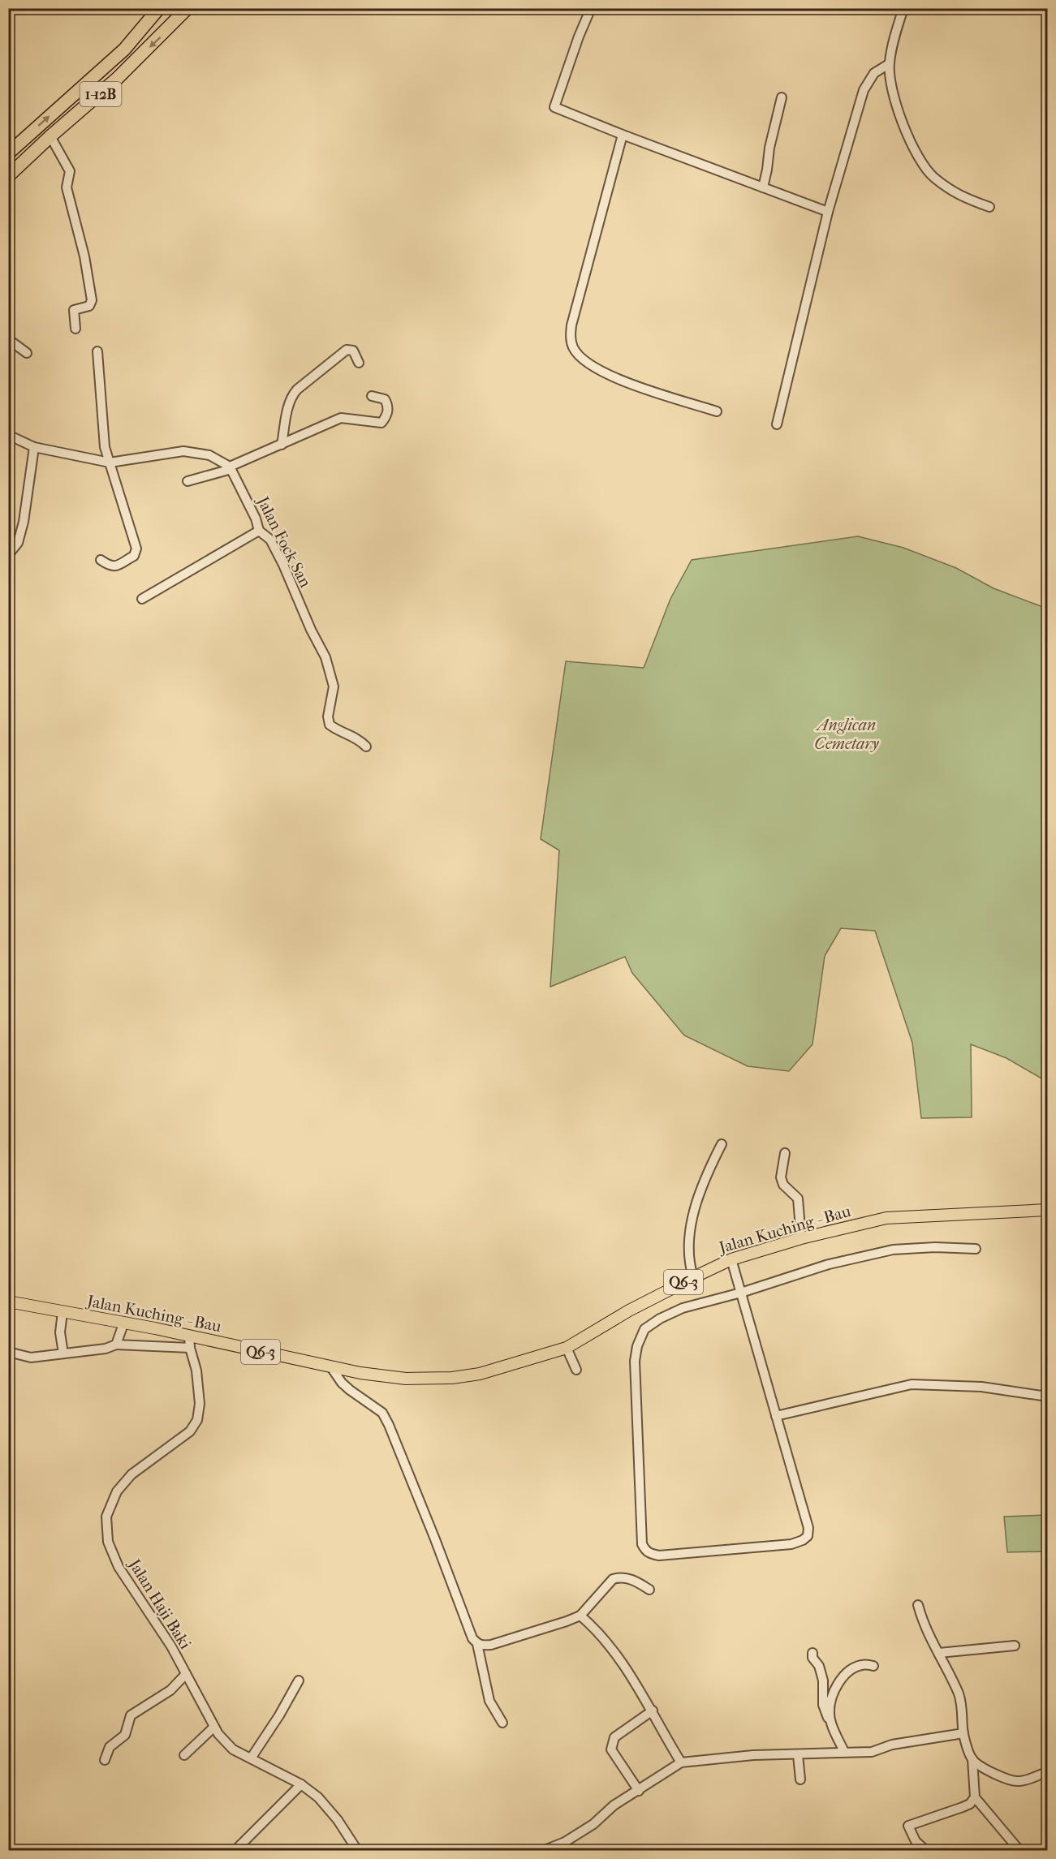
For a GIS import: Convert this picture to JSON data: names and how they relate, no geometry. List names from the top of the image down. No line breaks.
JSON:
{"streets":{"highway":["1-12B"],"main road":["Jalan Kuching - Bau","Q6-3"],"street":["Jalan Fock San","Jalan Haji Baki"]},"crossings":[["Jalan Kuching - Bau","Jalan Haji Baki"]],"parks":["Anglican Cemetary"]}
